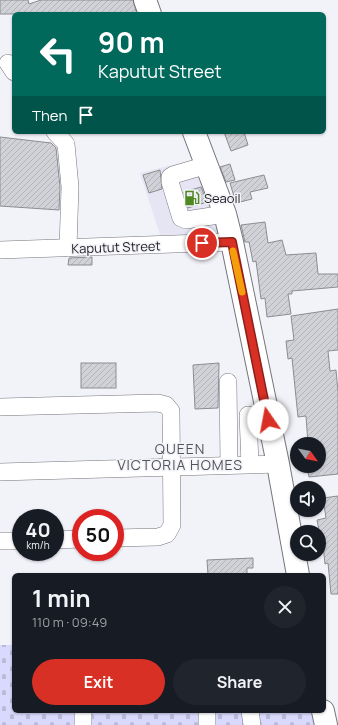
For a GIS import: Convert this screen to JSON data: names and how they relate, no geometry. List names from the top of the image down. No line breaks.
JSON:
{"streets":{"street":["Kaputut Street"]},"districts":["QUEEN VICTORIA HOMES"],"places":{"fuel station":["Seaoil"]},"north":"bottom right","page":{"turn":["90 m","Kaputut Street"],"then":"Then","speed":"40 km/h","limit":"50","heading":["1 min","110 m · 09:49"],"buttons":["Exit","Share"]}}
